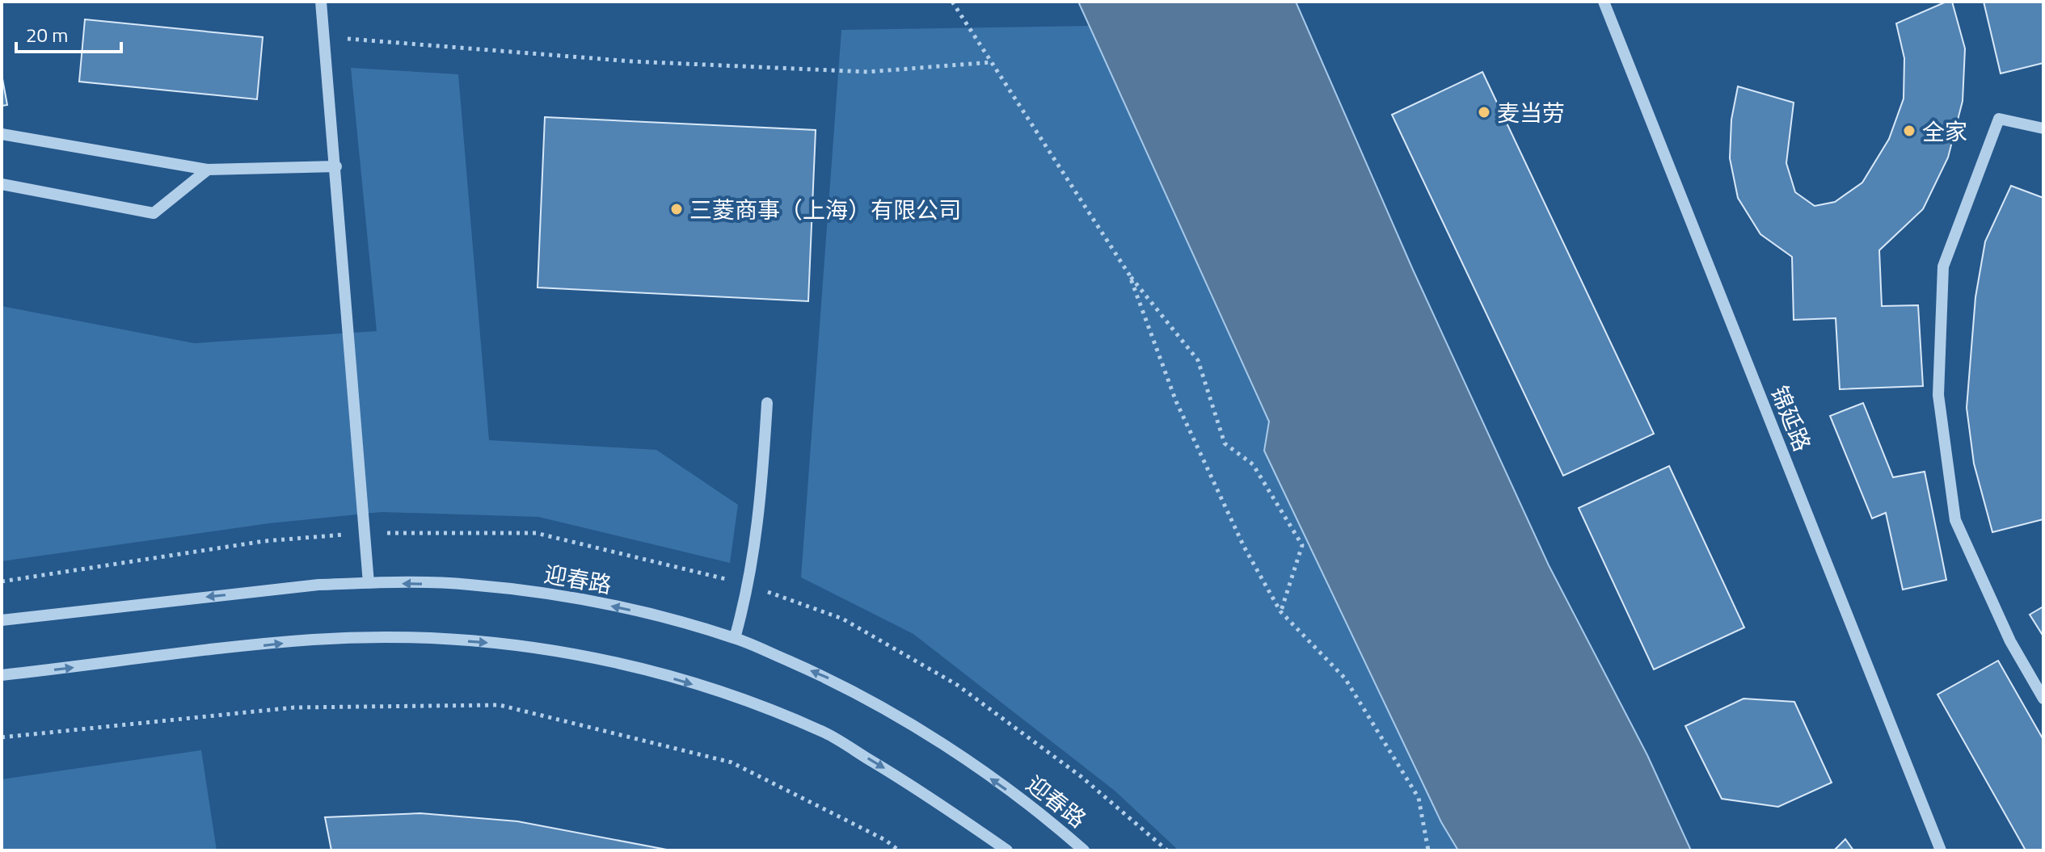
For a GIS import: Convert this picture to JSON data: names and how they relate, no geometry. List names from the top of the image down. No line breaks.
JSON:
{"streets":{"street":["锦延路","迎春路"]},"places":["麦当劳","全家","三菱商事（上海）有限公司"],"scale_bar":"20 m"}
